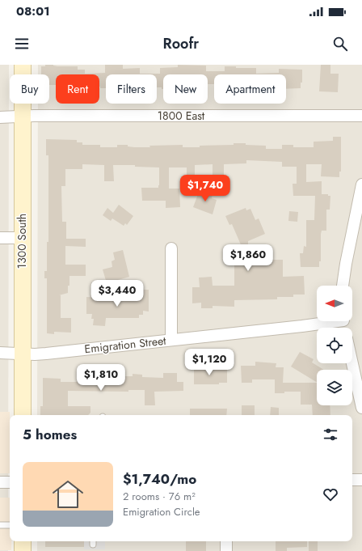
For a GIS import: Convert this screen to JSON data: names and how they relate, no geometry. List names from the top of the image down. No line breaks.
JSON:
{"streets":{"street":["1800 East","1300 South","Emigration Street"]},"crossings":[["1800 East","1300 South"],["1300 South","Emigration Street"]],"north":"left","page":{"status":"08:01","header":"Roofr","chip":["Buy","Rent","Filters","New","Apartment"],"price":["$1,740","$1,860","$3,440","$1,120","$1,810"],"heading":"5 homes","list":[{"name":"$1,740/mo","note":"2 rooms · 76 m² · Emigration Circle"}]}}
